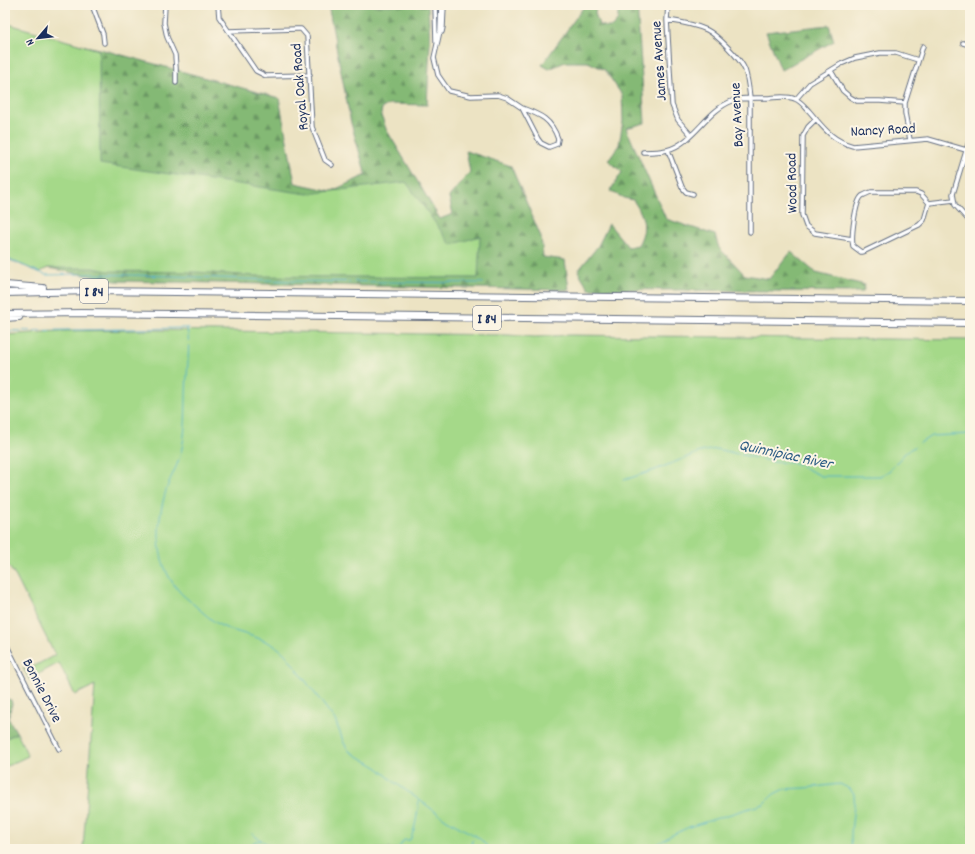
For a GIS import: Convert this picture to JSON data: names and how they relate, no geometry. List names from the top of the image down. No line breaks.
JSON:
{"streets":{"highway":["I 84"],"street":["James Avenue","Royal Oak Road","Bay Avenue","Nancy Road","Wood Road","Bonnie Drive"]},"crossings":[["James Avenue","Bay Avenue"],["Nancy Road","Wood Road"]],"water":["Quinnipiac River"],"north":"bottom left"}
